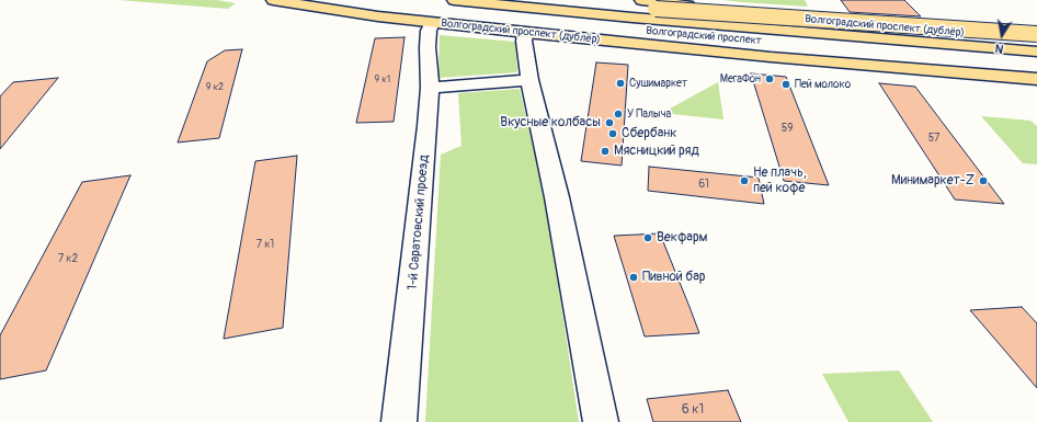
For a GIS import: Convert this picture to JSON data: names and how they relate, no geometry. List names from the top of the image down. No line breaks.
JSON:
{"streets":{"main road":["Волгоградский проспект (дублёр)","Волгоградский проспект"],"street":["1-й Саратовский проезд"]},"crossings":[["Волгоградский проспект (дублёр)","Волгоградский проспект"],["Волгоградский проспект (дублёр)","1-й Саратовский проезд"],["Волгоградский проспект","1-й Саратовский проезд"]],"places":["МегаФон","Сушимаркет","Пей молоко","У Палыча","Вкусные колбасы","Сбербанк","Мясницкий ряд","Не плачь, пей кофе","Минимаркет-Z","Векфарм","Пивной бар"],"house_numbers":["9 к1","9 к2","59","57","61","7 к1","7 к2","6 к1"],"north":"bottom"}
